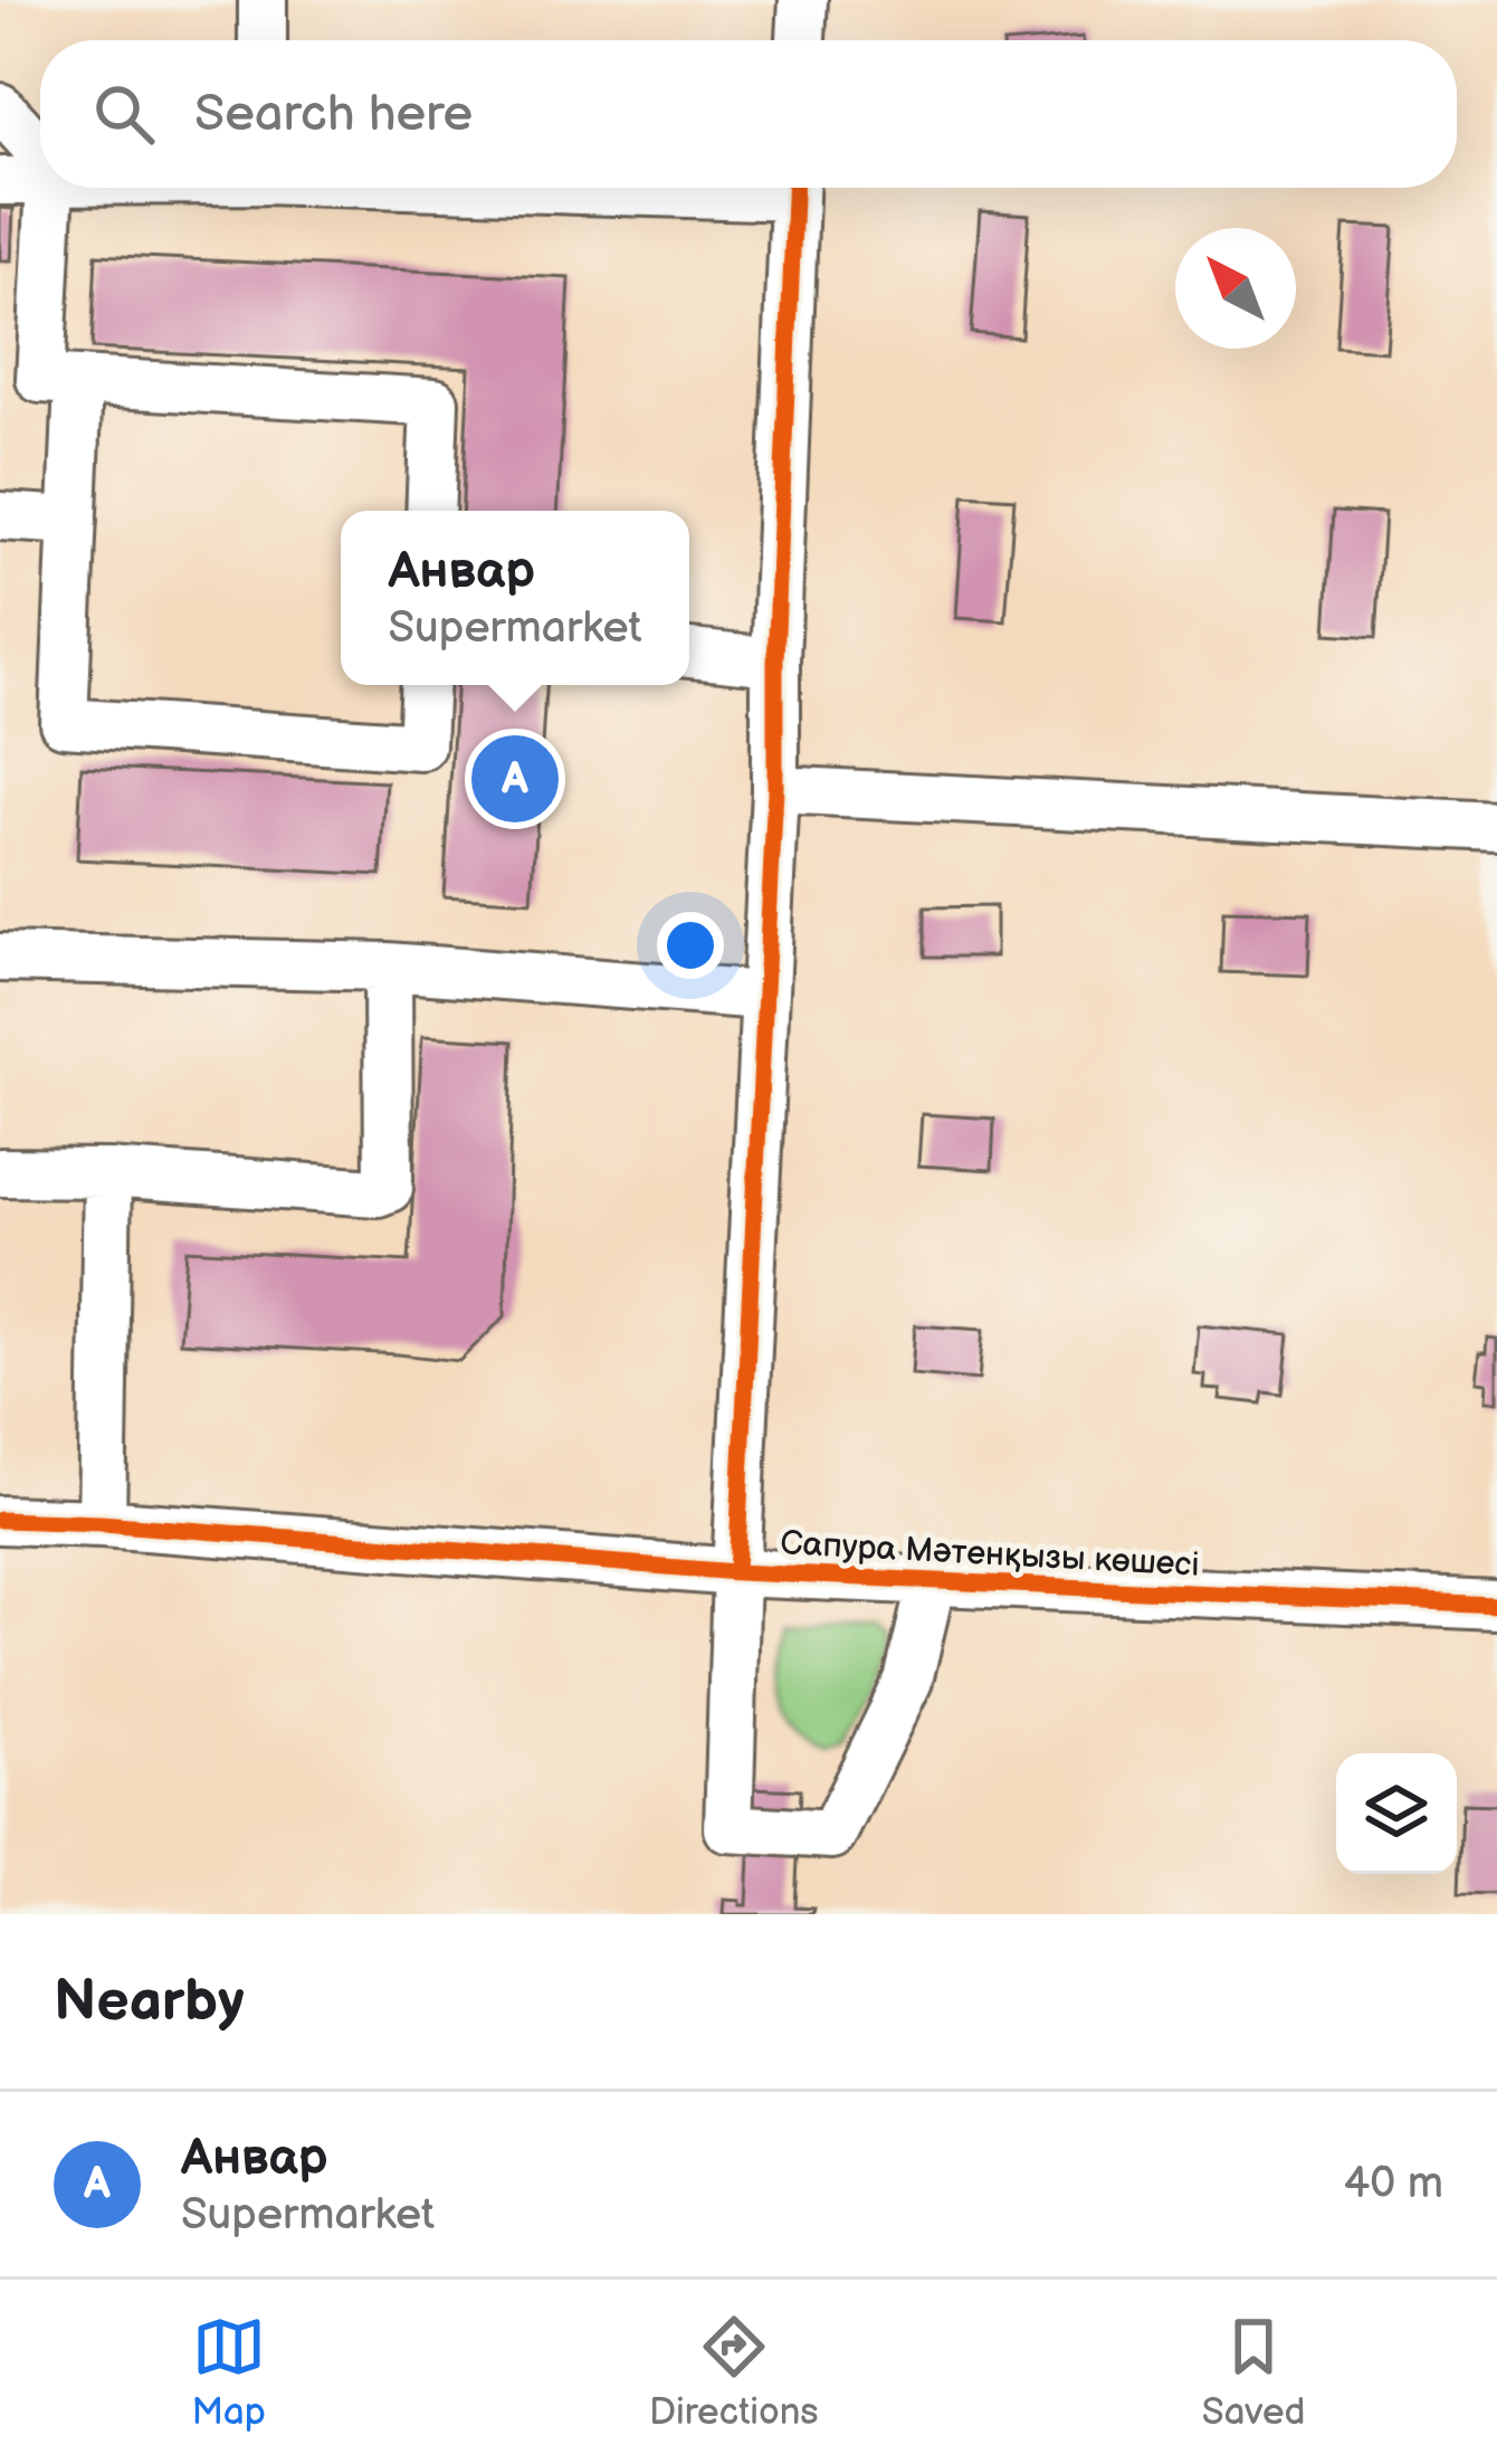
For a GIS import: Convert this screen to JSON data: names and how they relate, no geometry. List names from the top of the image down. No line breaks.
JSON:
{"streets":{"street":["Сапура Мәтенқызы көшесі"]},"north":"top left","page":{"search":"Search here","popup":["Анвар","Supermarket"],"pins":"A","heading":"Nearby","list":[{"mark":"A","name":"Анвар","note":"Supermarket","value":"40 m"}],"nav":["Map","Directions","Saved"]}}
